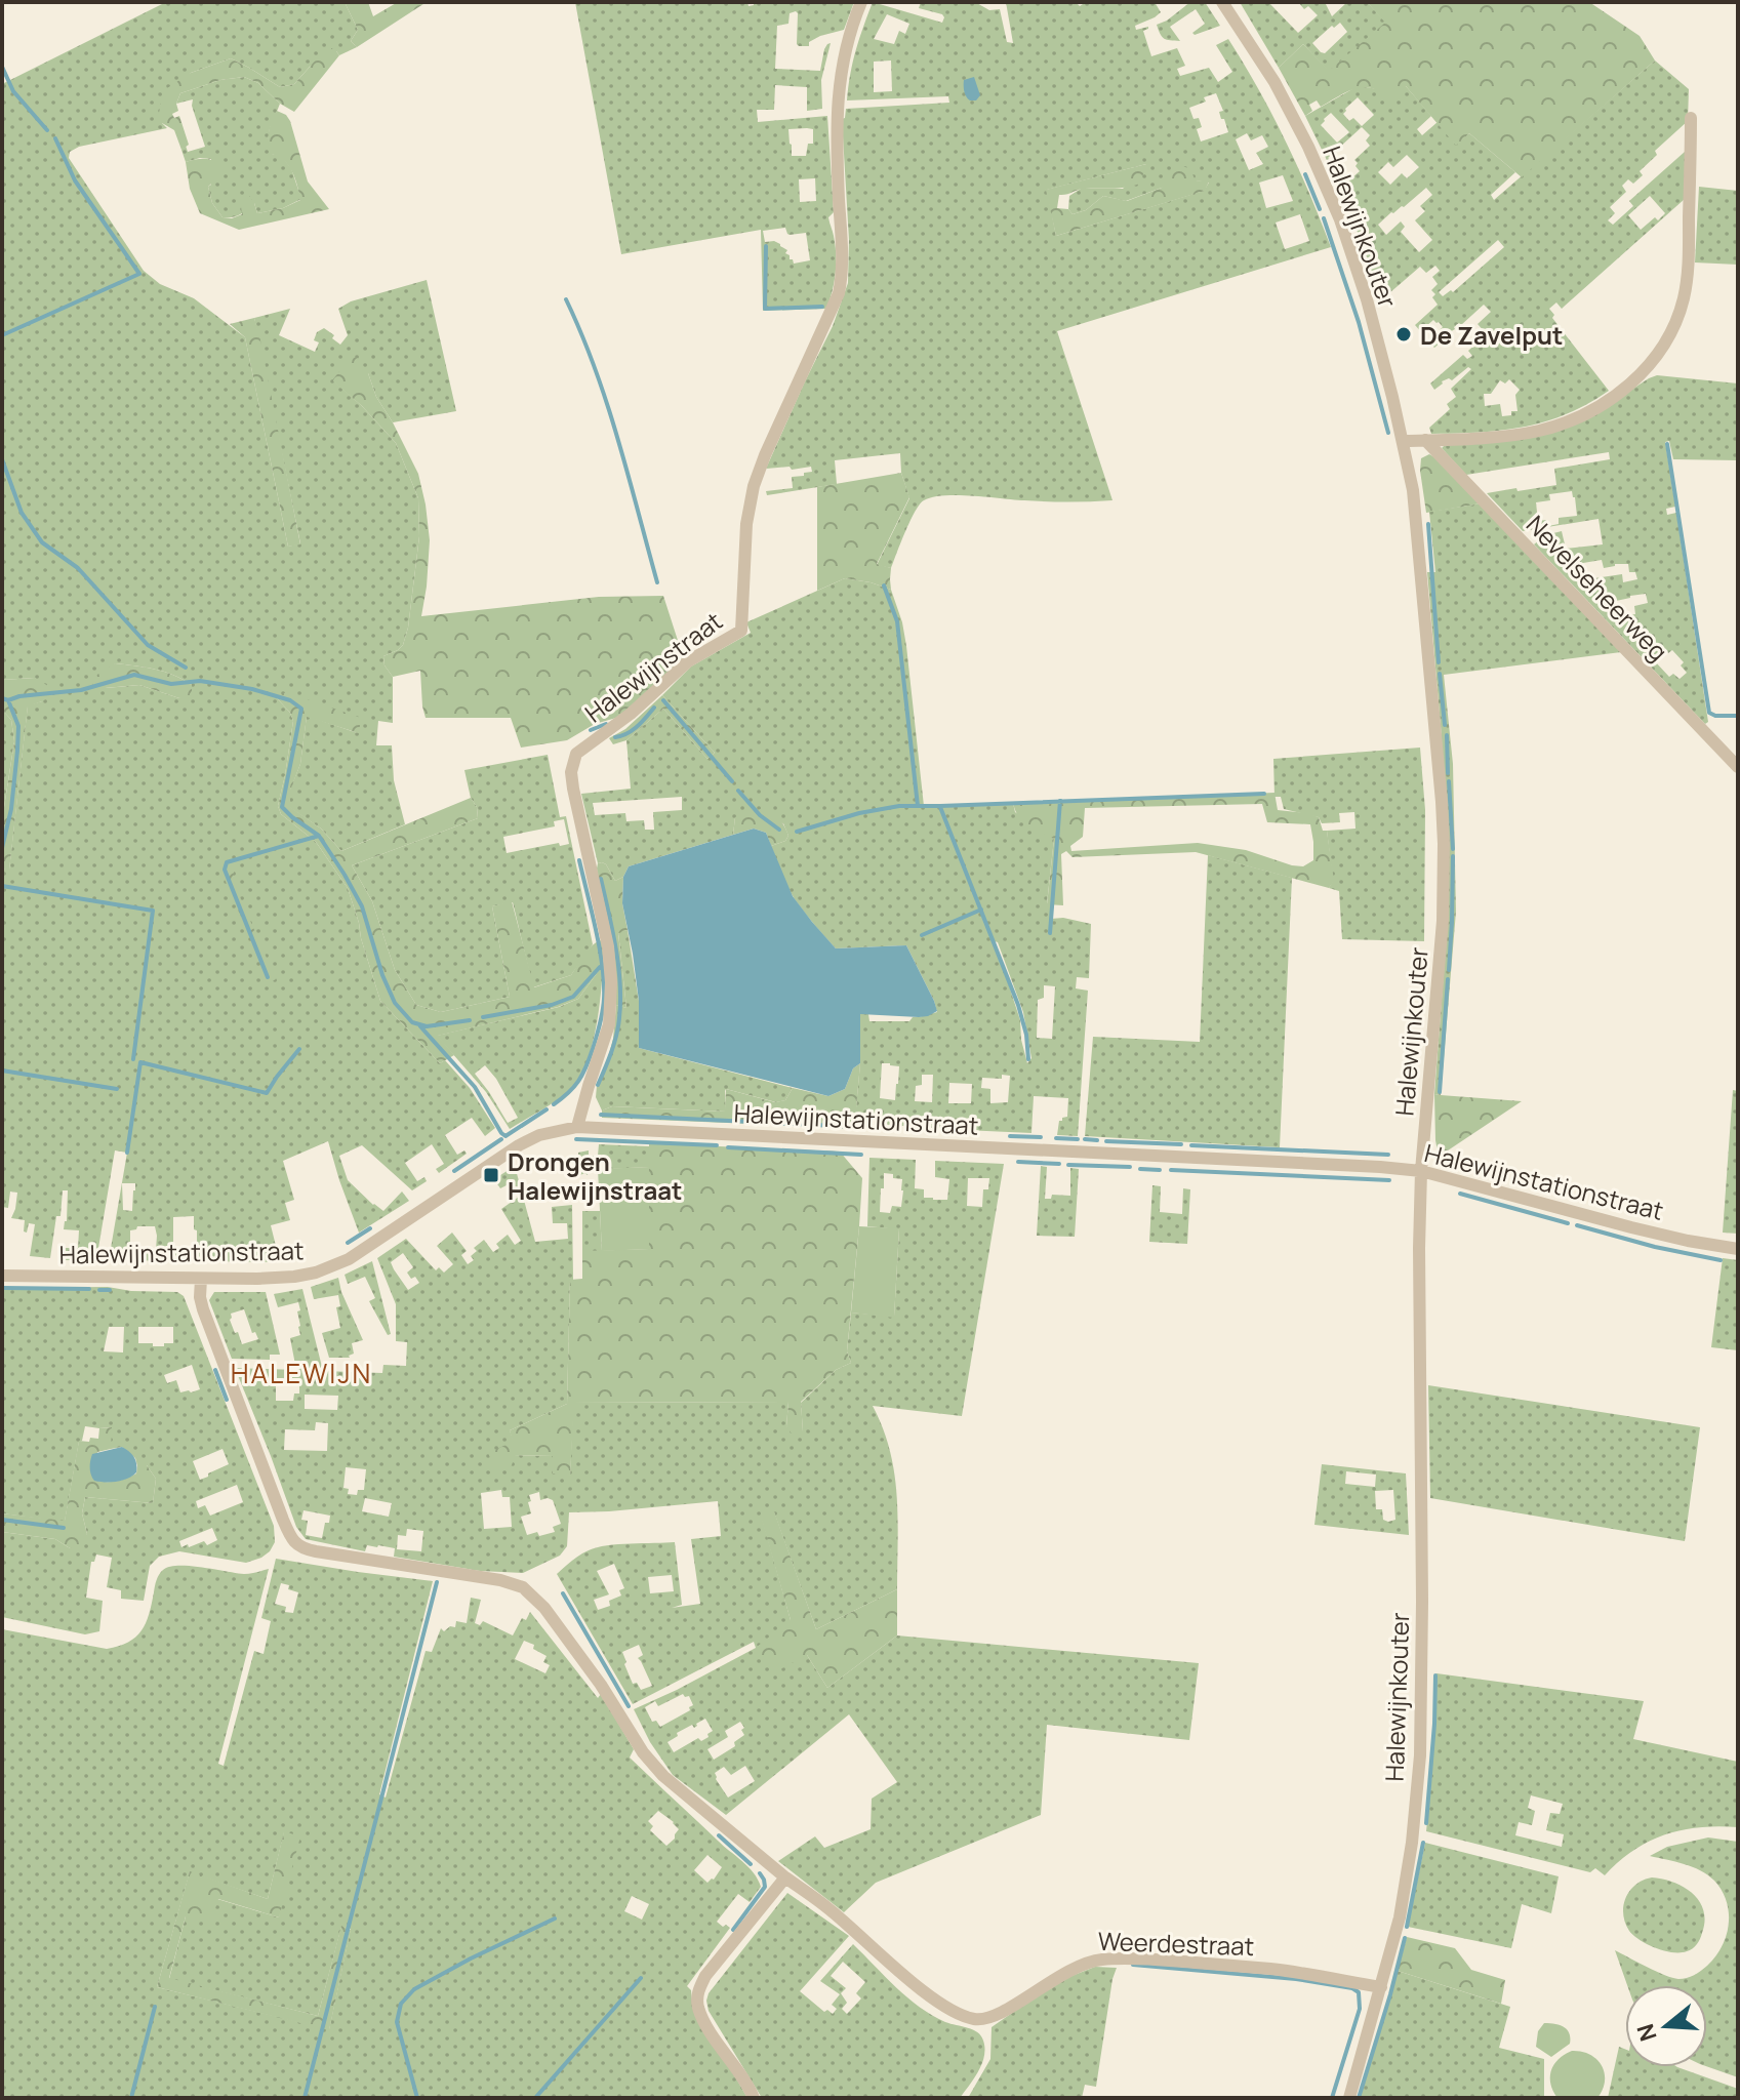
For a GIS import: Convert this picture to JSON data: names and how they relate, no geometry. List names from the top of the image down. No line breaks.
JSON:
{"streets":{"street":["Halewijnkouter","Nevelseheerweg","Halewijnstraat","Halewijnstationstraat","Weerdestraat"]},"crossings":[["Halewijnkouter","Halewijnstationstraat"],["Halewijnkouter","Weerdestraat"],["Halewijnstraat","Halewijnstationstraat"]],"districts":["HALEWIJN"],"places":{"other":["De Zavelput"],"transit":["Drongen Halewijnstraat"]},"north":"left"}
